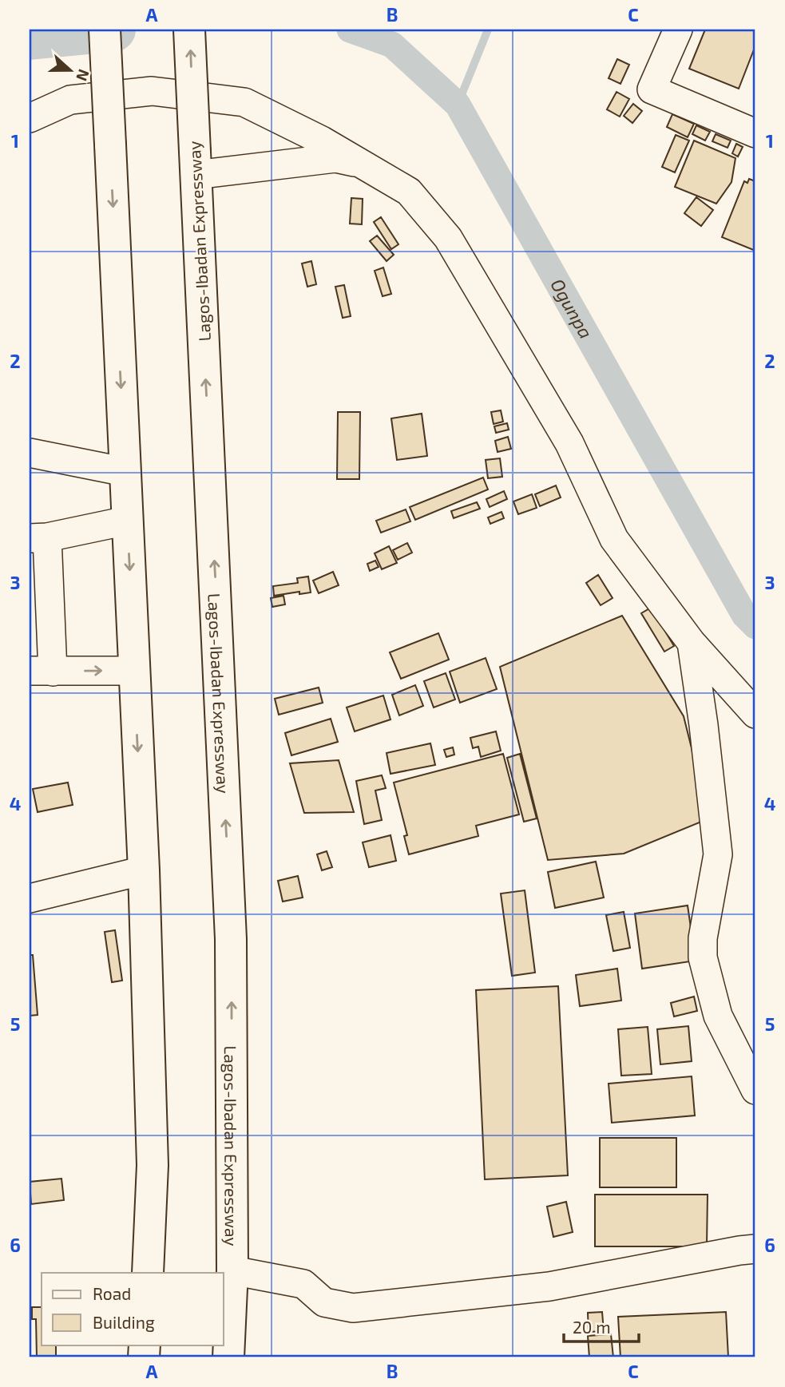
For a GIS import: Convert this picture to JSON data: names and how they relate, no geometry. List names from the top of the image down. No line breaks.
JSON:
{"streets":{"highway":["Lagos-Ibadan Expressway"]},"water":["Ogunpa"],"legend":["Road","Building"],"scale_bar":"20 m","north":"right","grid":{"columns":["A","B","C"],"rows":["1","2","3","4","5","6"]}}
